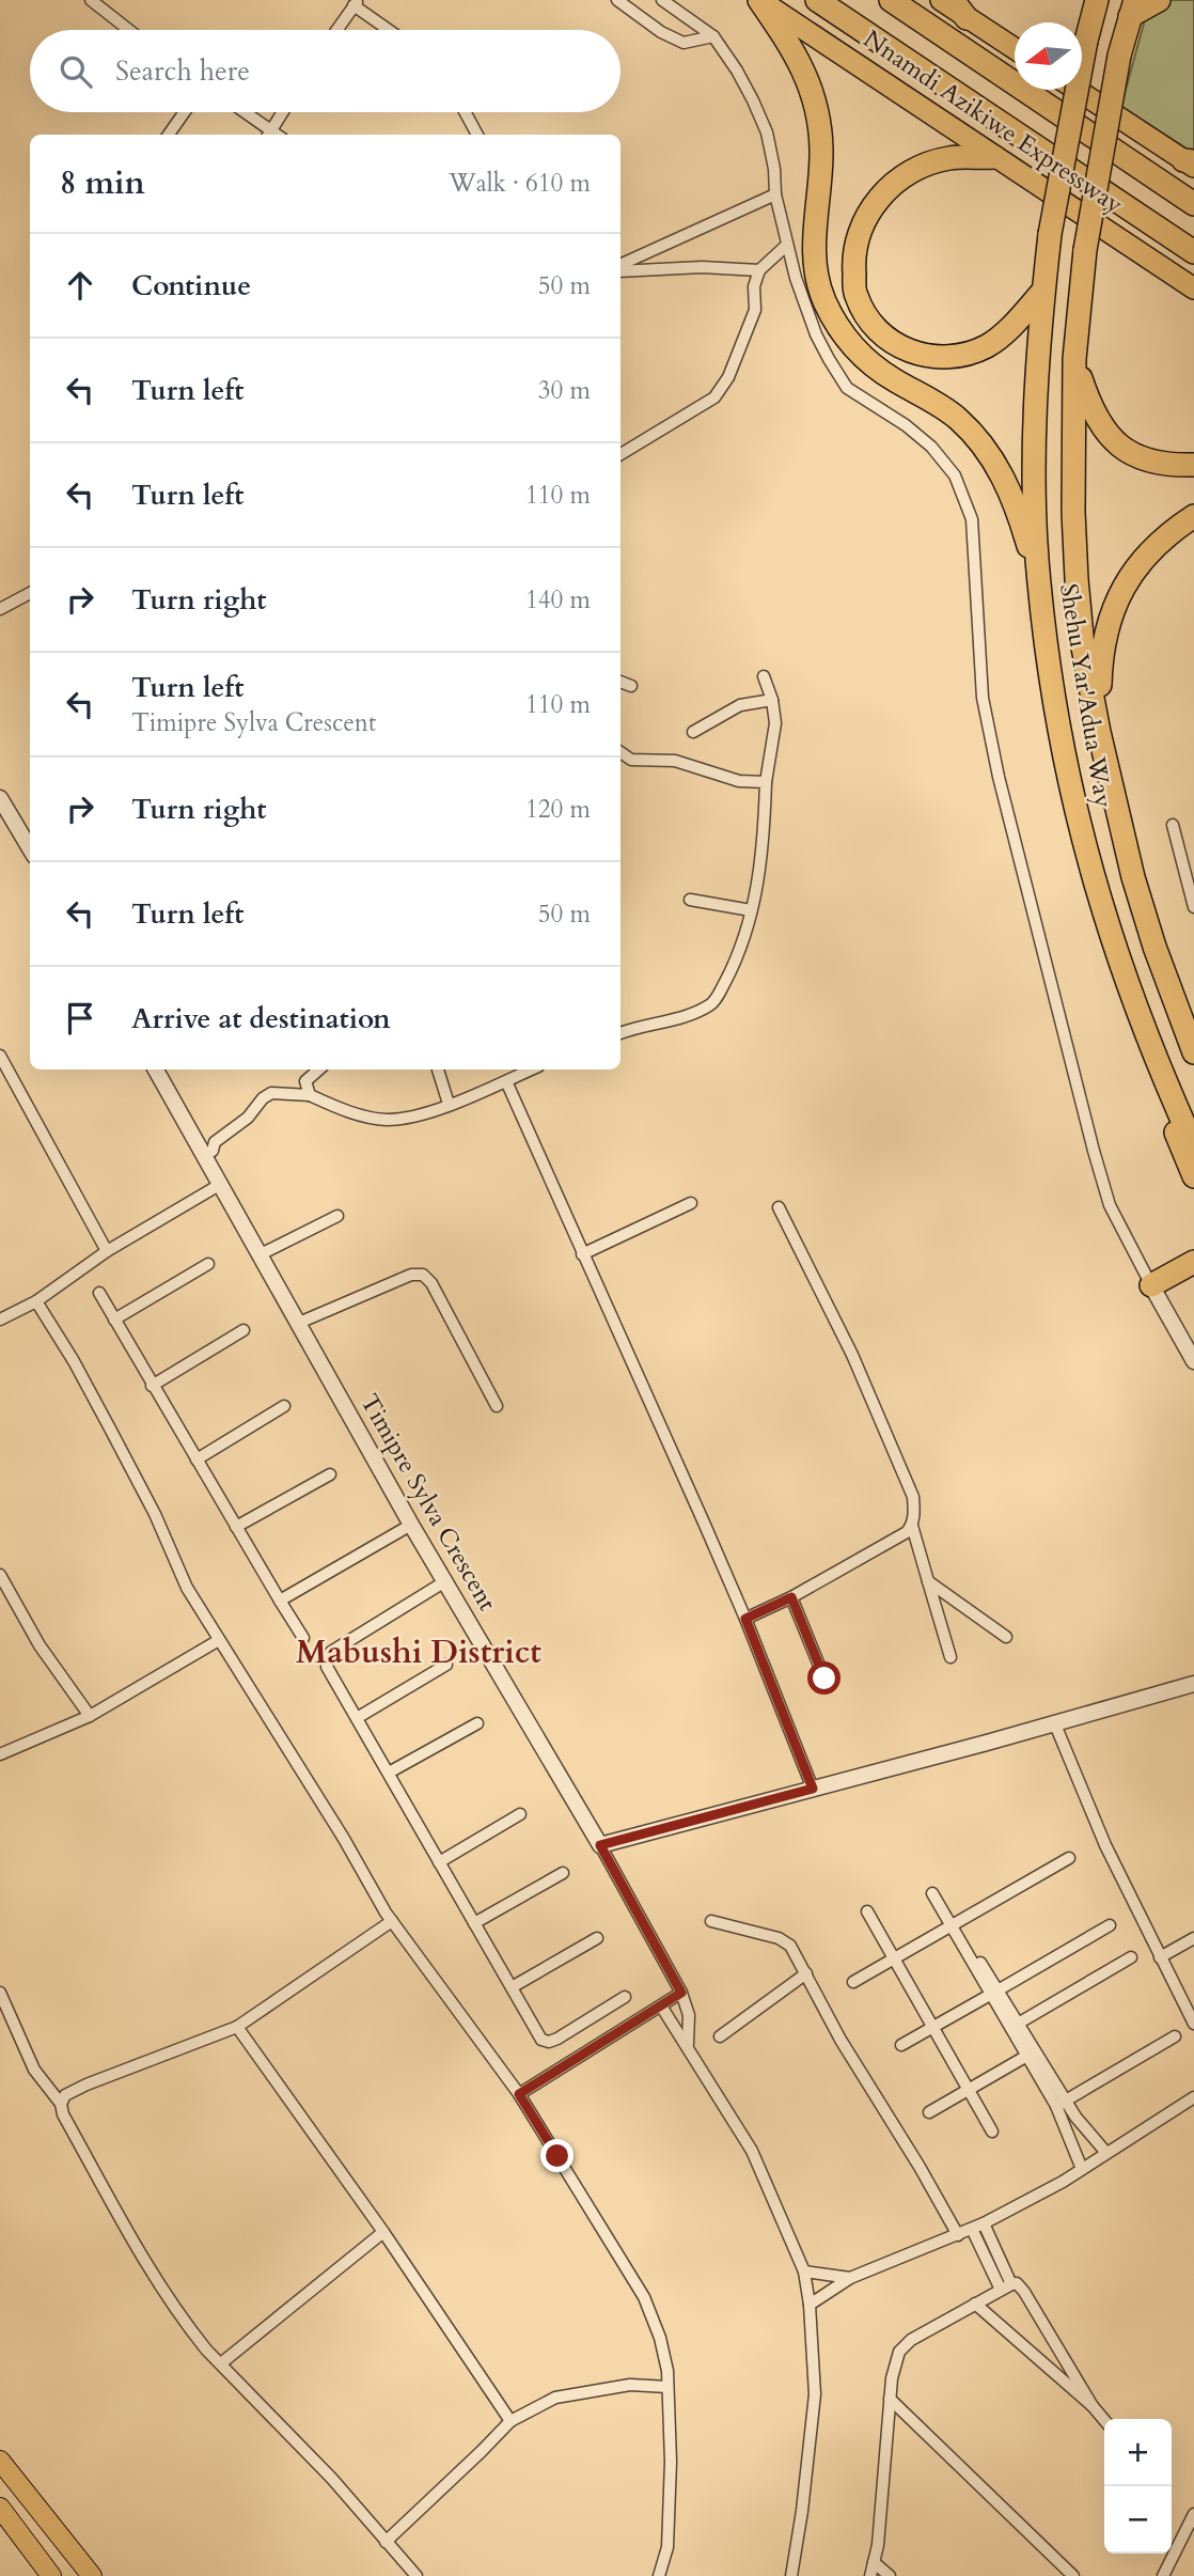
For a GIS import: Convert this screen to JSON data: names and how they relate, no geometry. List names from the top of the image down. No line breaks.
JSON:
{"streets":{"highway":["Nnamdi Azikiwe Expressway","Shehu Yar'Adua Way"],"street":["Timipre Sylva Crescent"]},"districts":["Mabushi District"],"north":"left","page":{"search":"Search here","heading":["8 min","Walk · 610 m"],"list":[["Continue","50 m"],["Turn left","30 m"],["Turn left","110 m"],["Turn right","140 m"],["Turn left","Timipre Sylva Crescent","110 m"],["Turn right","120 m"],["Turn left","50 m"],"Arrive at destination"],"map_buttons":["+","−"]}}
